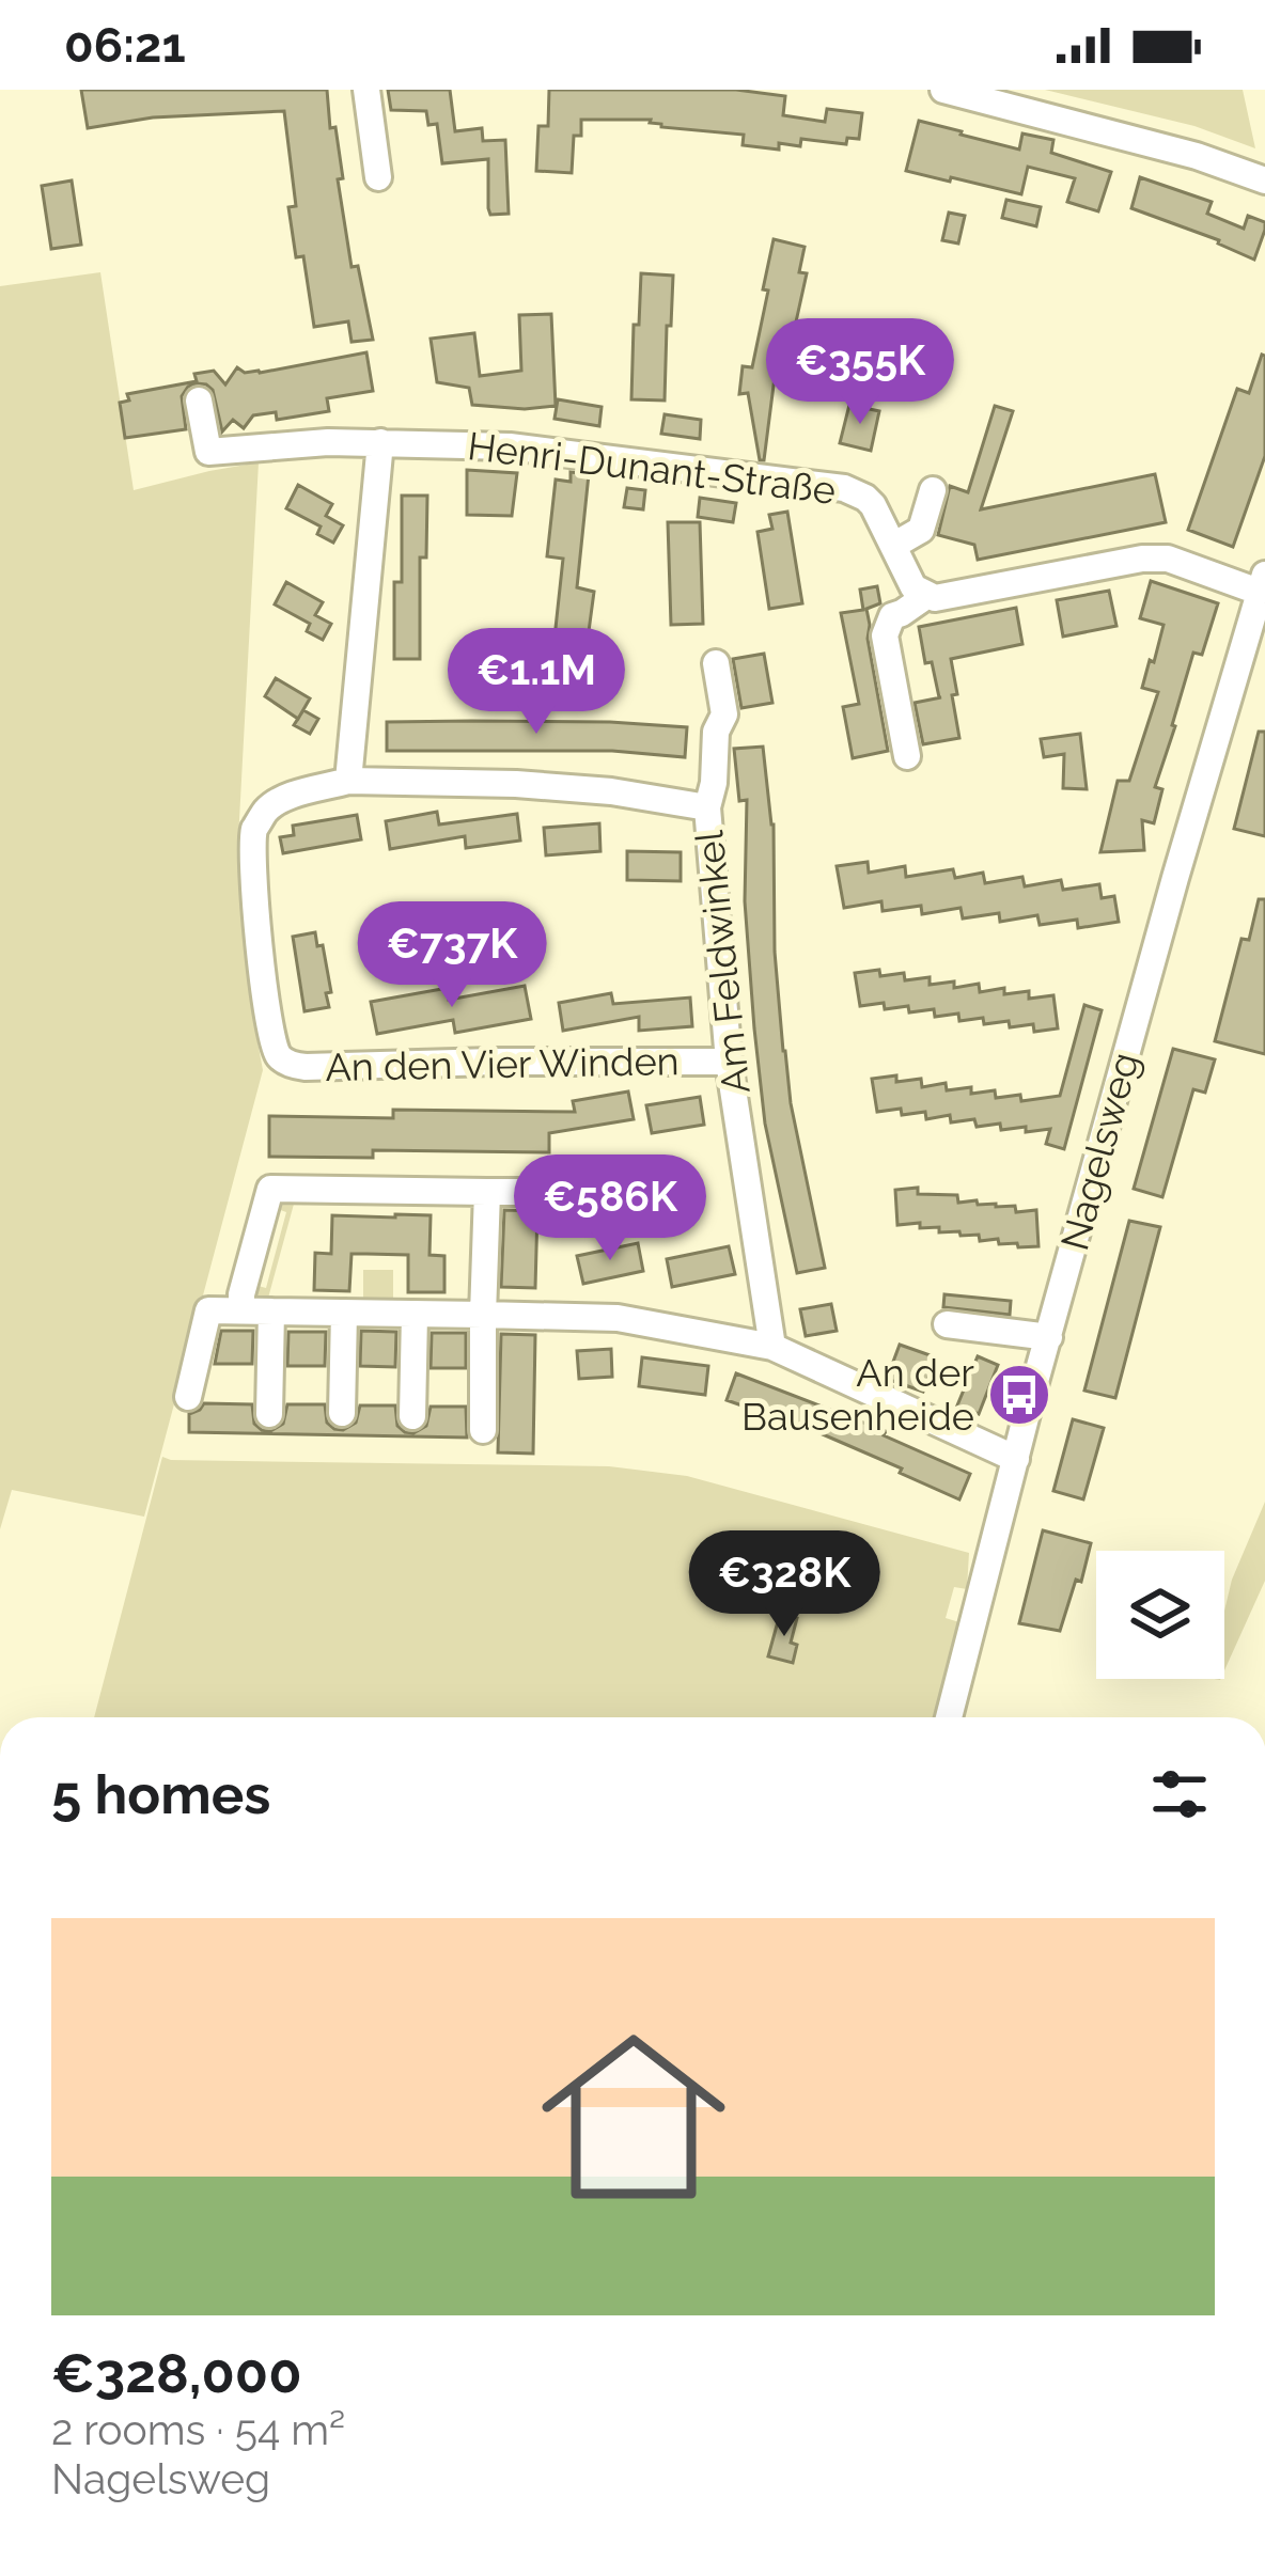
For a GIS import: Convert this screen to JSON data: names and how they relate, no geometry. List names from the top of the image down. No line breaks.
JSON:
{"streets":{"street":["Henri-Dunant-Straße","Am Feldwinkel","An den Vier Winden","Nagelsweg"]},"crossings":[["Am Feldwinkel","An den Vier Winden"]],"places":{"bus stop":["An der Bausenheide"]},"page":{"status":"06:21","price":["€355K","€1.1M","€737K","€586K","€328K"],"heading":"5 homes","list":[{"name":"€328,000","note":"2 rooms · 54 m² · Nagelsweg"}]}}
